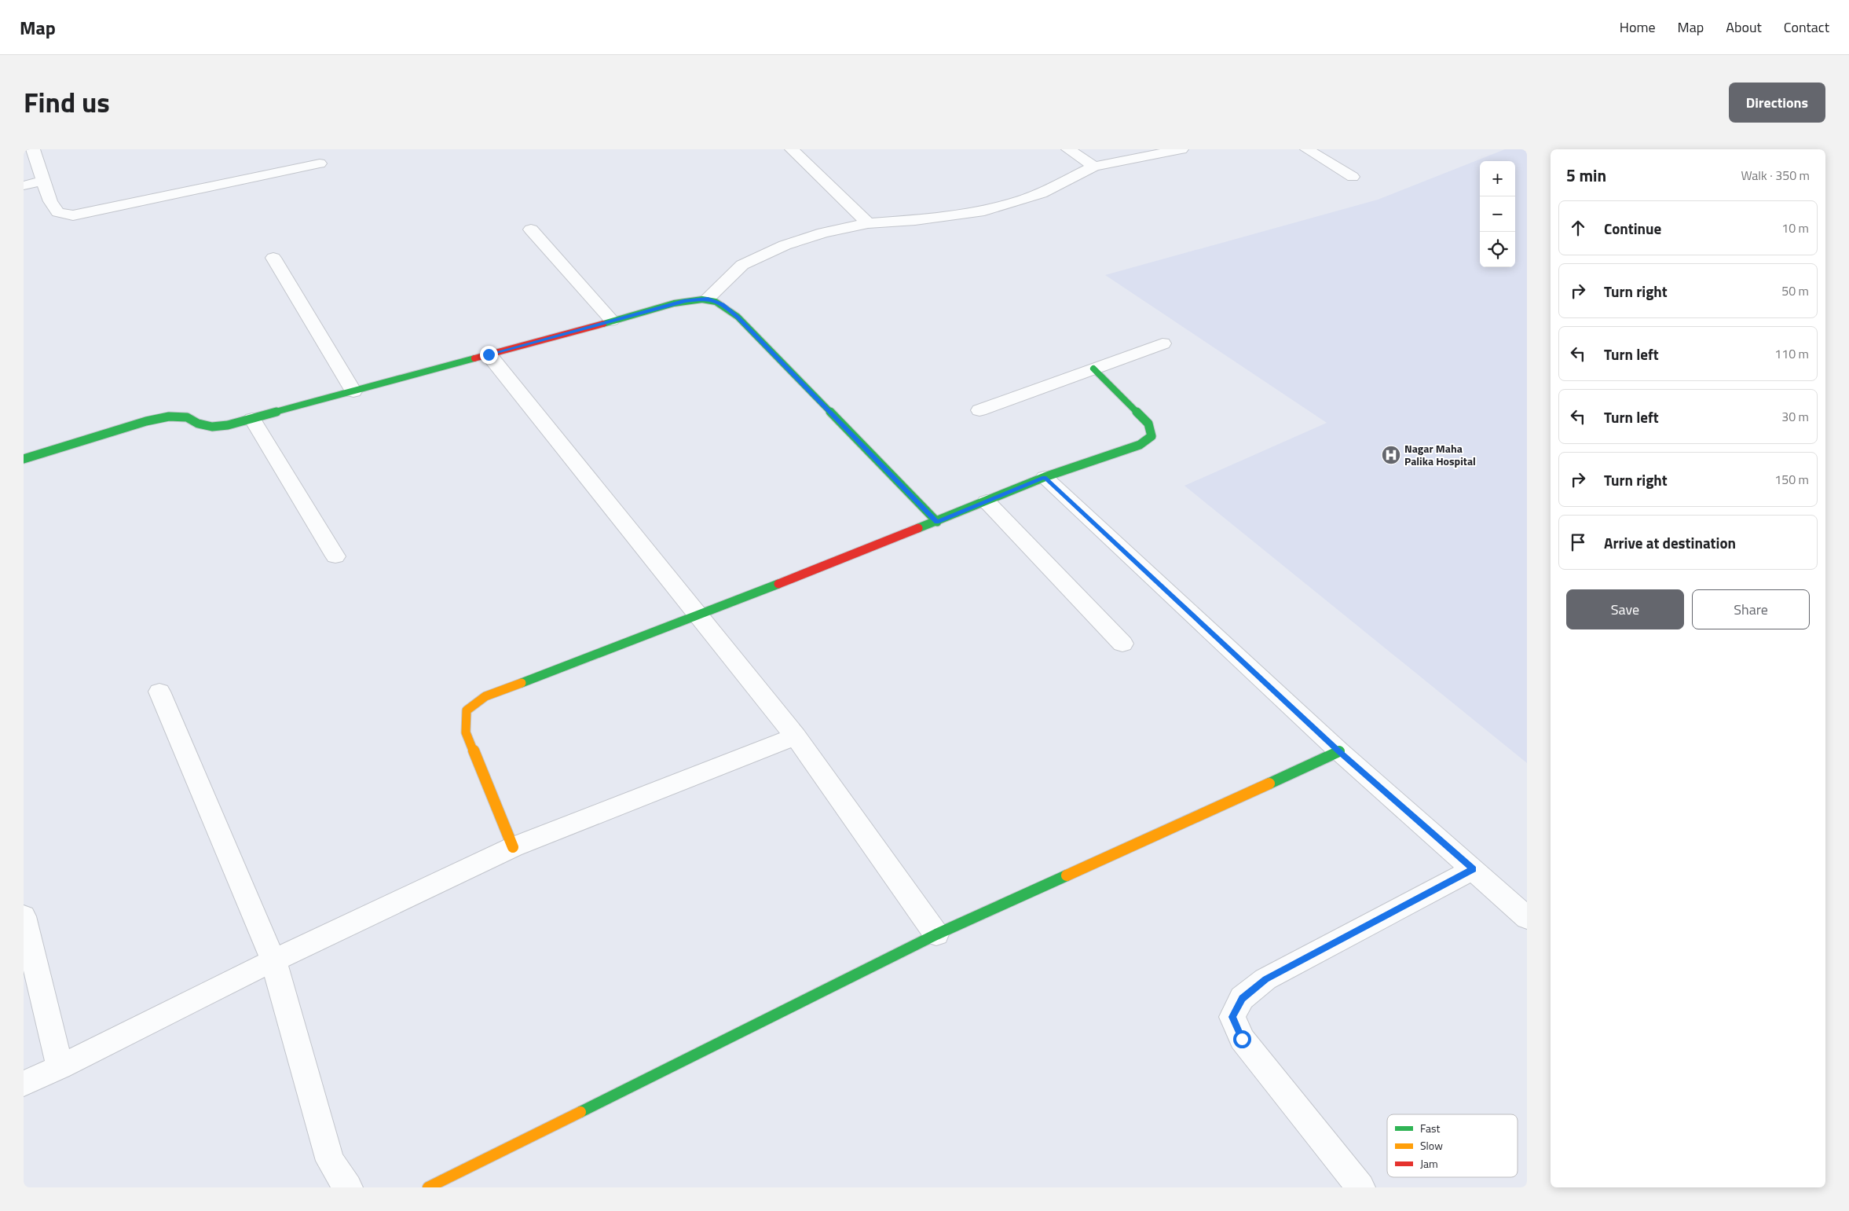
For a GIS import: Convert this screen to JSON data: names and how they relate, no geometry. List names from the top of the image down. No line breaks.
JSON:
{"places":{"hospital":["Nagar Maha Palika Hospital"]},"legend":["Fast","Slow","Jam"],"page":{"header":"Map","nav":["Home","Map","About","Contact"],"title":"Find us","buttons":["Directions",["Save","Share"]],"heading":["5 min","Walk · 350 m"],"map_buttons":["+","−"],"list":[["Continue","10 m"],["Turn right","50 m"],["Turn left","110 m"],["Turn left","30 m"],["Turn right","150 m"],"Arrive at destination"]}}
